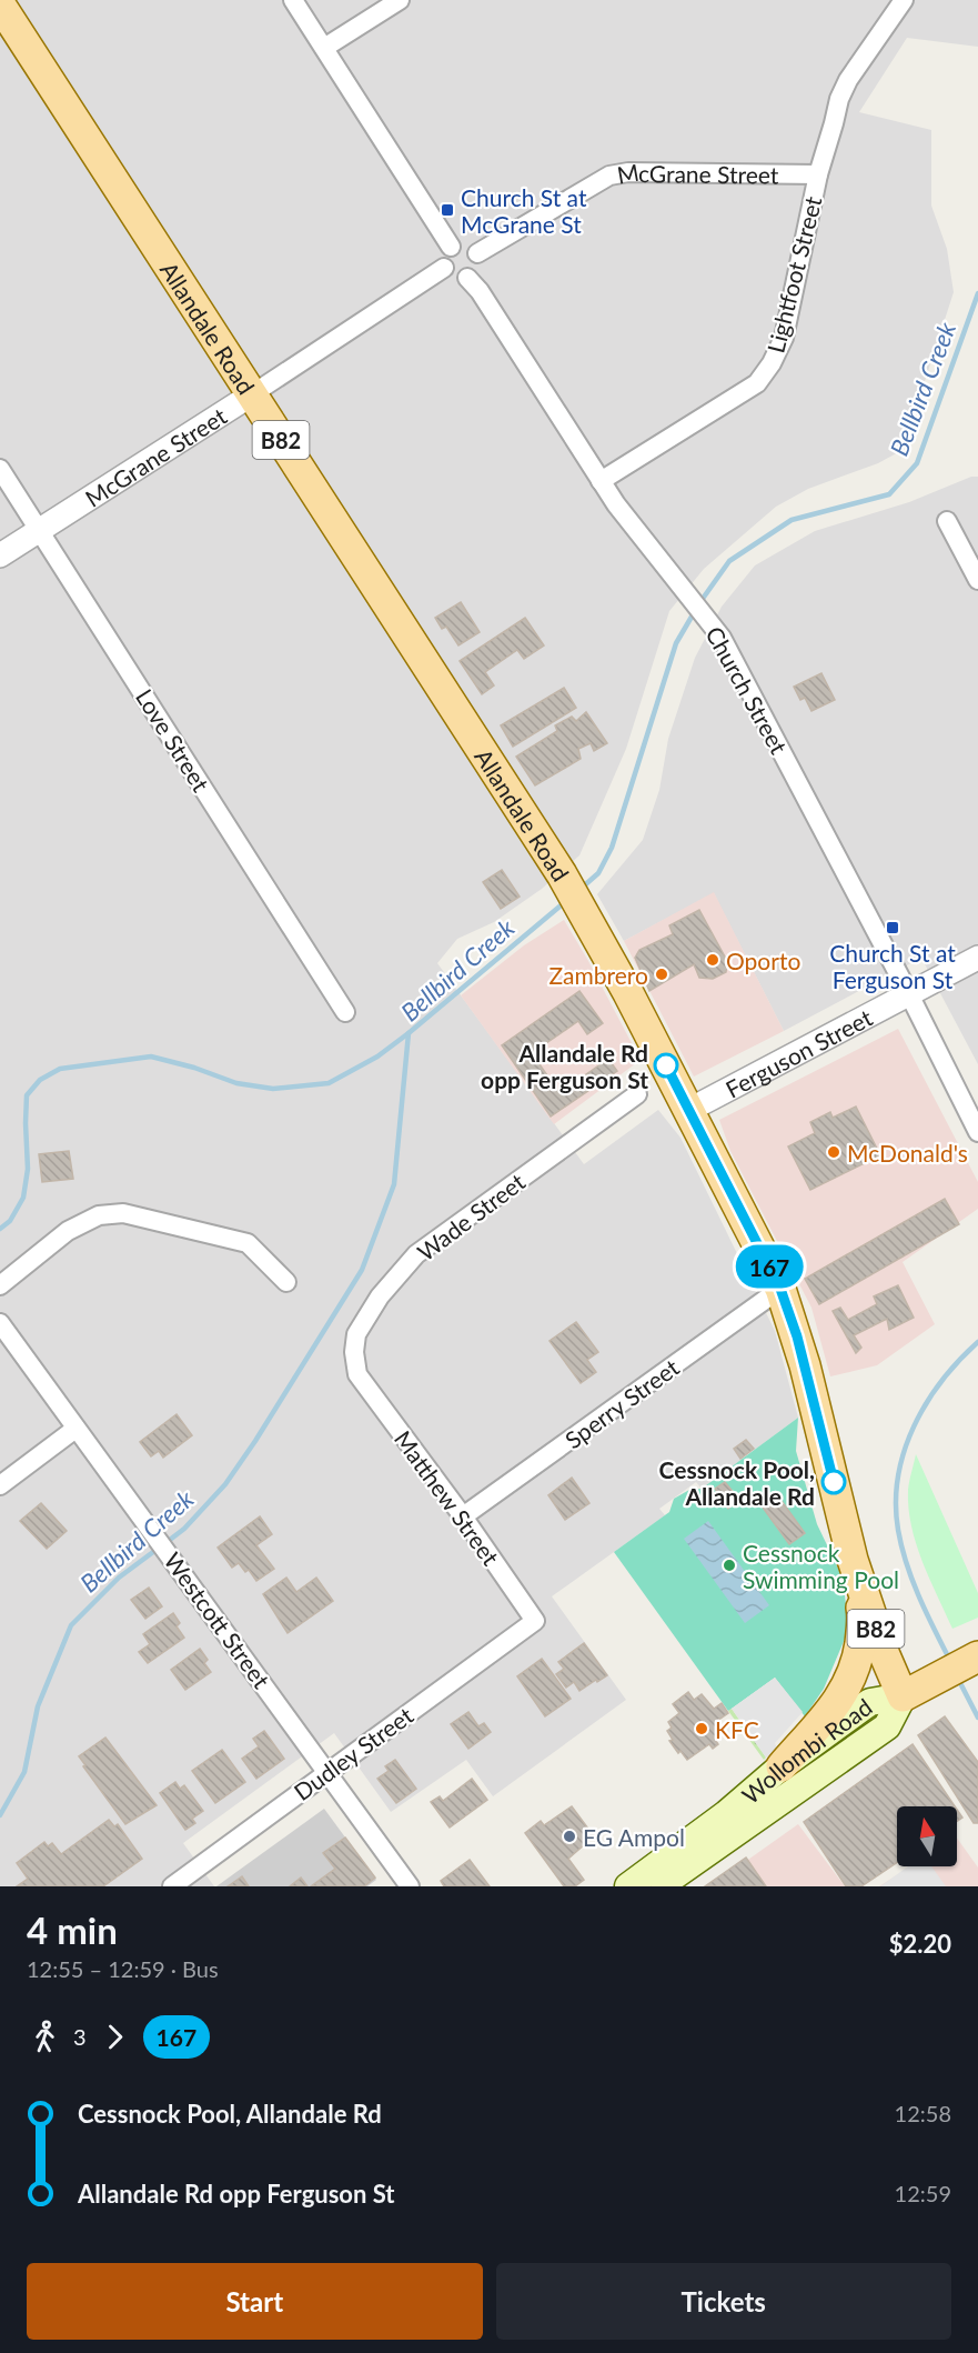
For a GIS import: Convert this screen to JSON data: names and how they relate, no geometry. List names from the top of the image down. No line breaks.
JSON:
{"streets":{"main road":["Allandale Road","B82","Wollombi Road"],"street":["McGrane Street","Lightfoot Street","Church Street","Love Street","Ferguson Street","Wade Street","Sperry Street","Matthew Street","Westcott Street","Dudley Street"]},"crossings":[["McGrane Street","Lightfoot Street"],["McGrane Street","Allandale Road"],["McGrane Street","Church Street"],["McGrane Street","Love Street"],["Lightfoot Street","Church Street"],["Allandale Road","Ferguson Street"],["Allandale Road","Sperry Street"],["Allandale Road","Wollombi Road"],["Church Street","Ferguson Street"],["Wade Street","Matthew Street"],["Sperry Street","Matthew Street"],["Matthew Street","Dudley Street"],["Westcott Street","Dudley Street"]],"water":["Bellbird Creek"],"places":{"transit":["Church St at McGrane St","Church St at Ferguson St"],"other":["Oporto","Zambrero","Allandale Rd opp Ferguson St","McDonald's","Cessnock Pool, Allandale Rd","Cessnock Swimming Pool","KFC","EG Ampol"]},"lines":["bus line 167"],"north":"top","page":{"on_map":"167","heading":["4 min","12:55 – 12:59 · Bus","$2.20"],"legs":["3","167"],"list":[{"name":"Cessnock Pool, Allandale Rd","value":"12:58"},{"name":"Allandale Rd opp Ferguson St","value":"12:59"}],"buttons":["Start","Tickets"]}}
